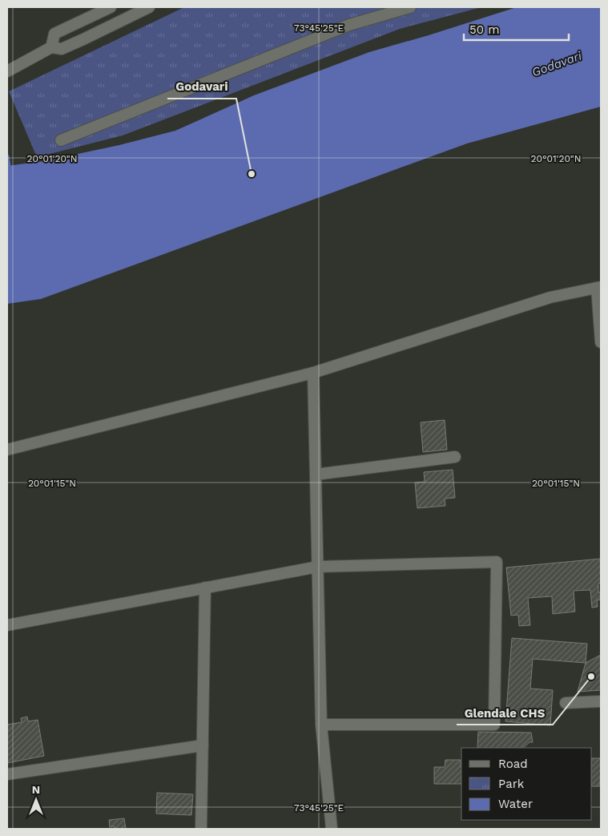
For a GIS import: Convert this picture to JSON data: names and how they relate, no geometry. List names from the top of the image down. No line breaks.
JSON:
{"water":["Godavari"],"places":["Godavari","Glendale CHS"],"legend":["Road","Park","Water"],"scale_bar":"50 m","north":"top","coordinates":["73°45'25\"E","20°01'20\"N","20°01'15\"N"]}
